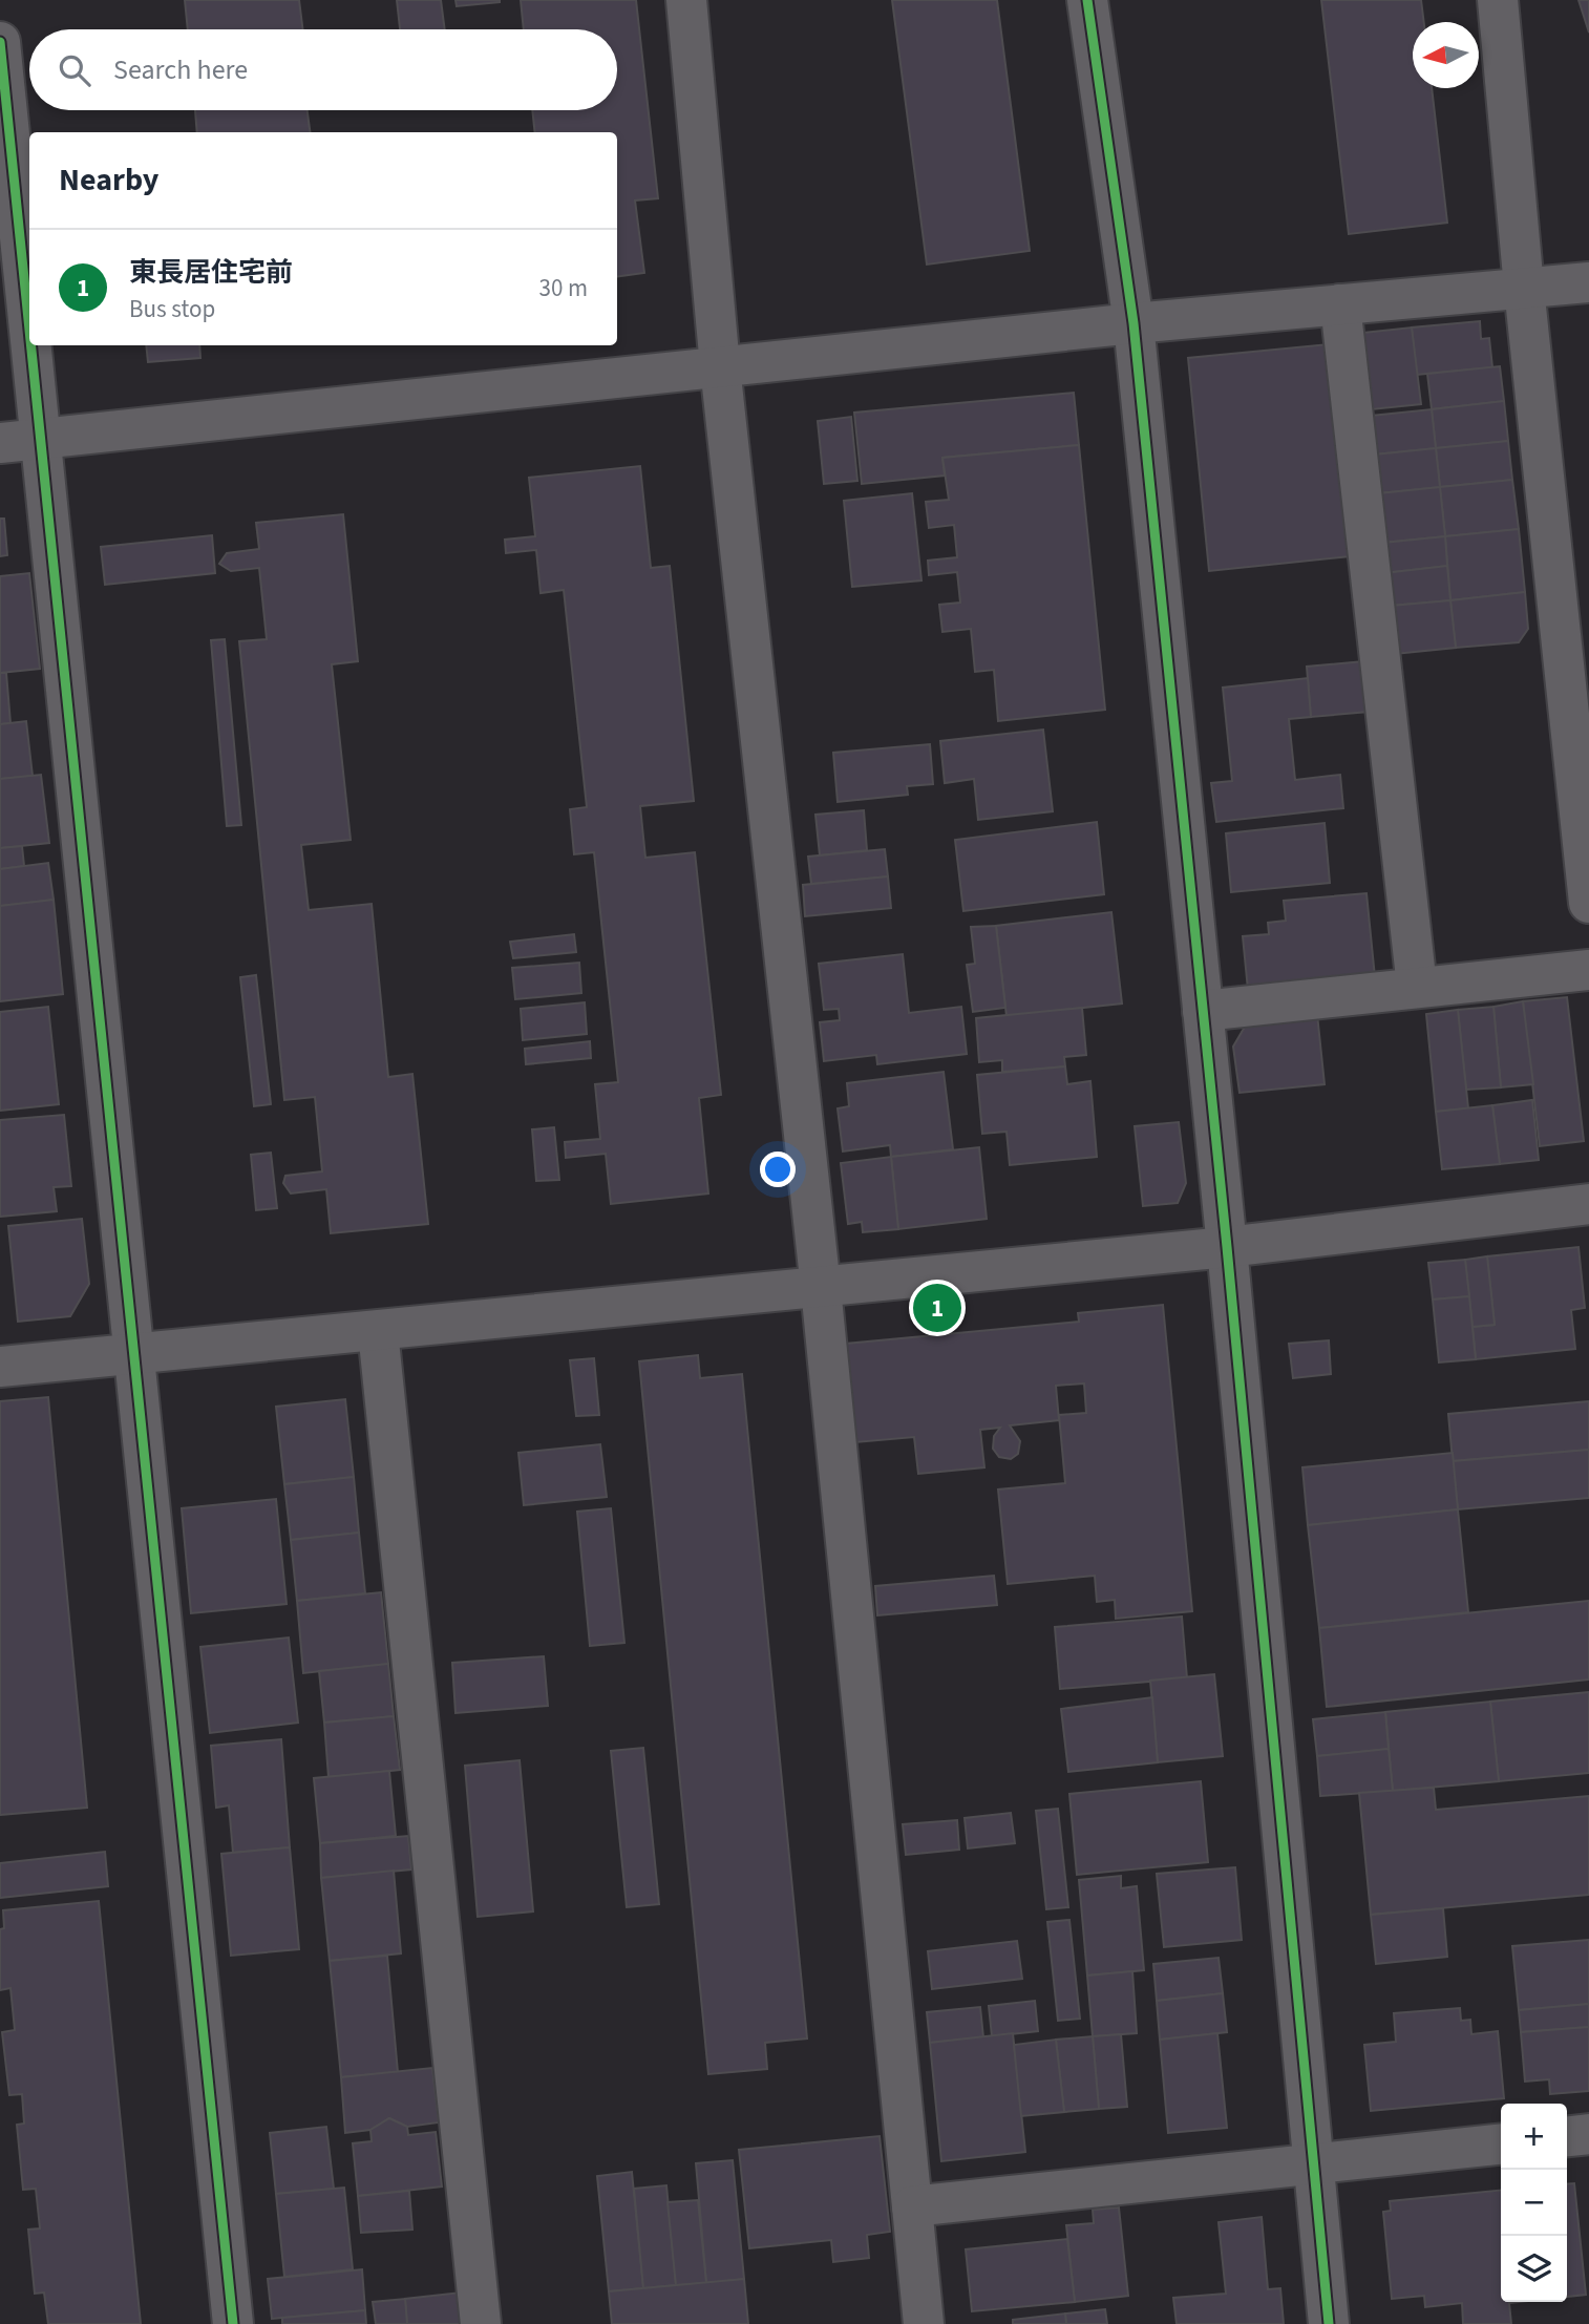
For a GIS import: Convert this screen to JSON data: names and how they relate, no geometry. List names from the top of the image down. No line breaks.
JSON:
{"north":"left","page":{"search":"Search here","heading":"Nearby","list":[{"mark":"1","name":"東長居住宅前","note":"Bus stop","value":"30 m"}],"pins":"1","map_buttons":["+","−"]}}
